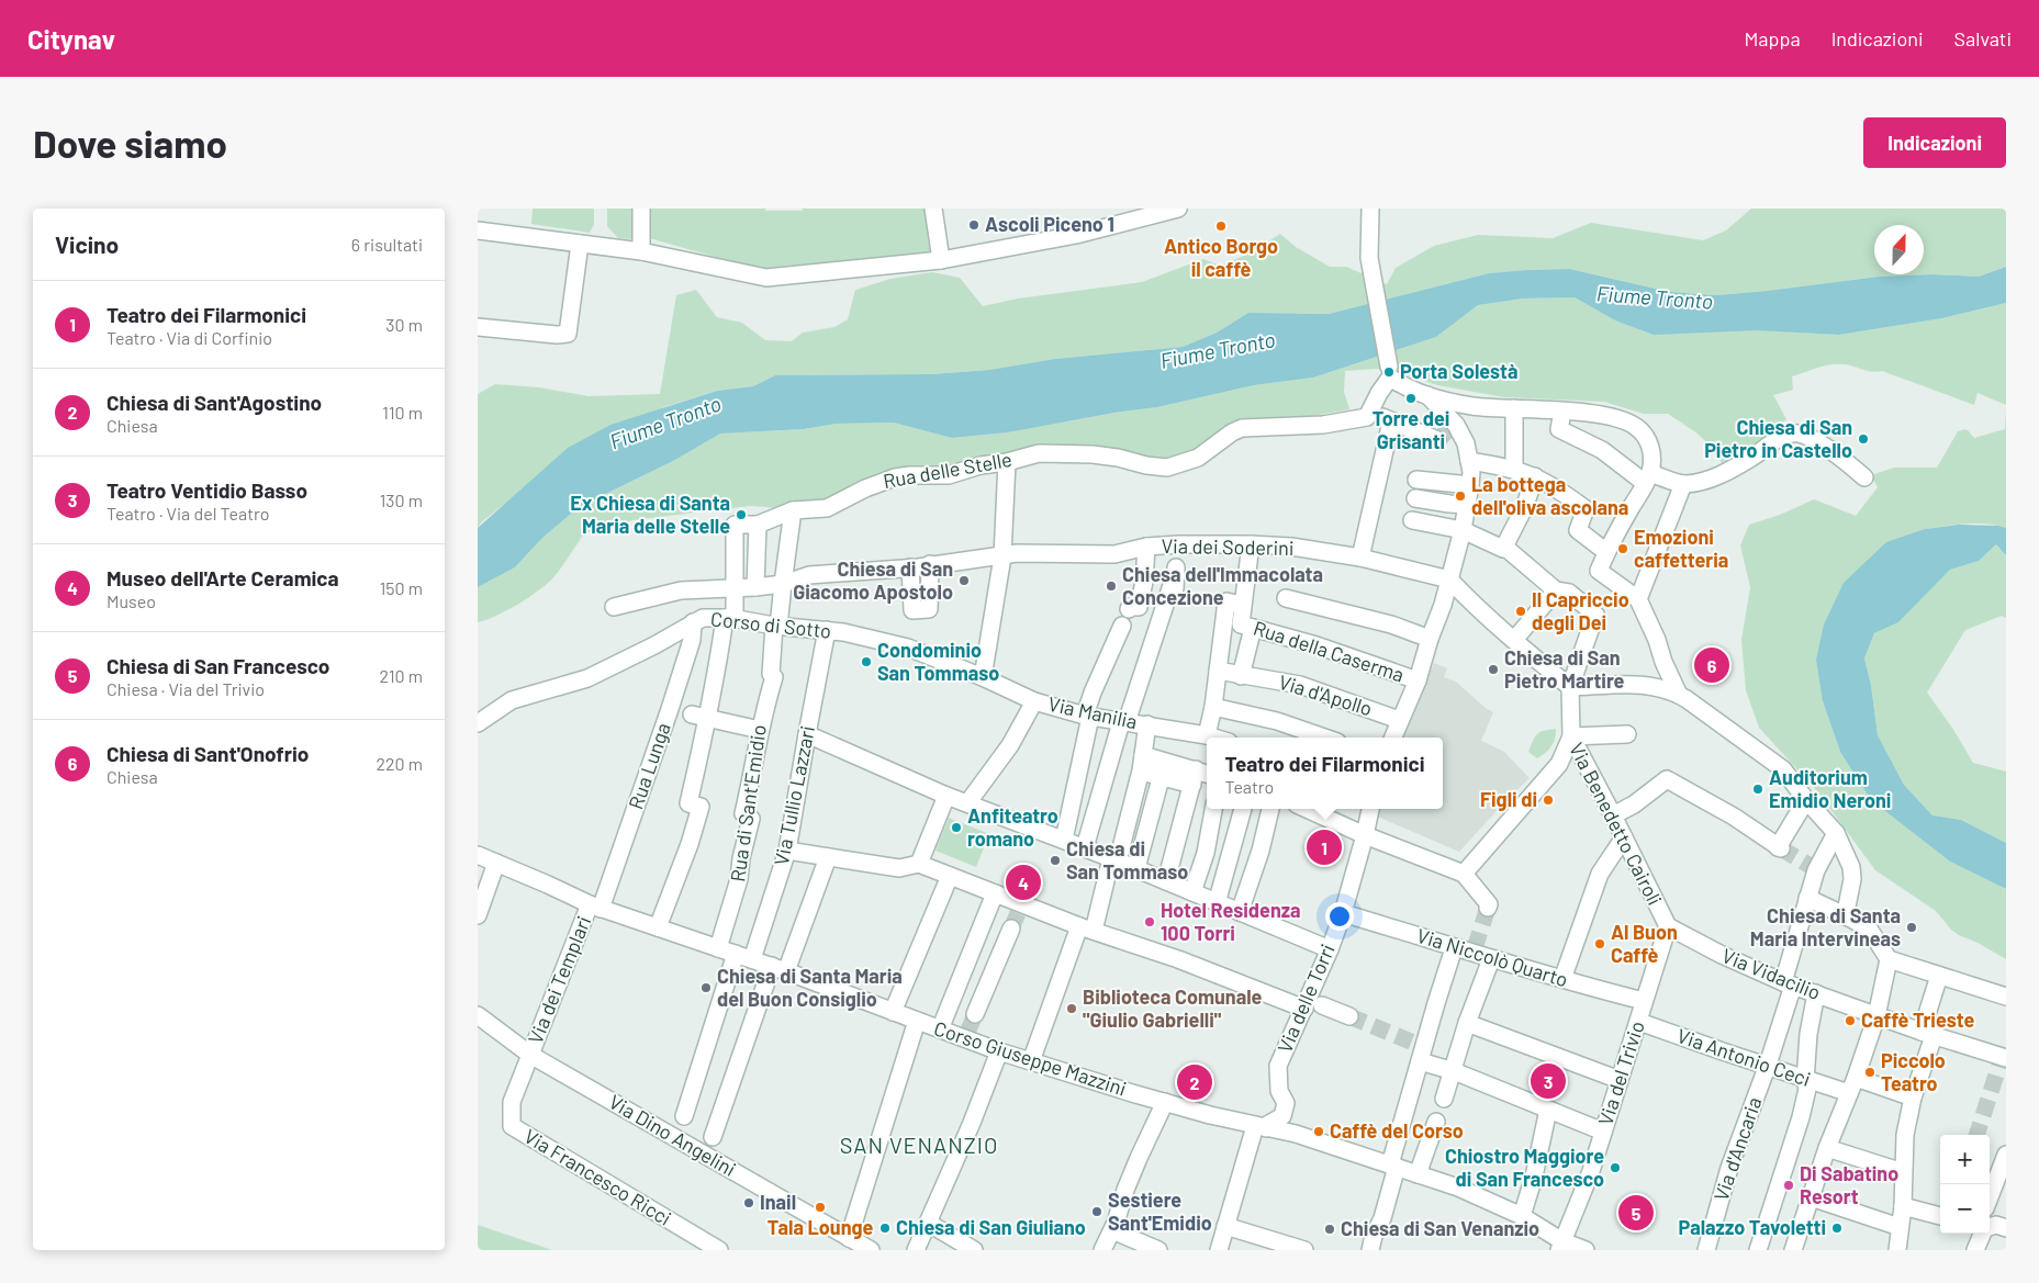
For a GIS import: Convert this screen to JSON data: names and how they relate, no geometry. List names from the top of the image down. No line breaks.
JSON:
{"streets":{"street":["Rua delle Stelle","Via dei Soderini","Corso di Sotto","Rua della Caserma","Via d'Apollo","Via Manilia","Rua Lunga","Via Tullio Lazzari","Rua di Sant'Emidio","Via Benedetto Cairoli","Via Niccolò Quarto","Via Vidacilio","Via dei Templari","Via delle Torri","Via Antonio Ceci","Corso Giuseppe Mazzini","Via del Trivio","Via Dino Angelini","Via d'Ancaria","Via Francesco Ricci"]},"crossings":[["Rua delle Stelle","Via dei Soderini"],["Rua delle Stelle","Corso di Sotto"],["Rua delle Stelle","Rua di Sant'Emidio"],["Rua delle Stelle","Corso Giuseppe Mazzini"],["Via dei Soderini","Rua di Sant'Emidio"],["Corso di Sotto","Via Manilia"],["Corso di Sotto","Rua Lunga"],["Corso di Sotto","Via Tullio Lazzari"],["Corso di Sotto","Rua di Sant'Emidio"],["Rua Lunga","Via dei Templari"],["Rua Lunga","Corso Giuseppe Mazzini"],["Via Tullio Lazzari","Corso Giuseppe Mazzini"],["Rua di Sant'Emidio","Corso Giuseppe Mazzini"],["Via Benedetto Cairoli","Via Vidacilio"],["Via Benedetto Cairoli","Via del Trivio"],["Via Niccolò Quarto","Via delle Torri"],["Via Niccolò Quarto","Via del Trivio"],["Via Vidacilio","Via del Trivio"],["Via Vidacilio","Via d'Ancaria"],["Via dei Templari","Corso Giuseppe Mazzini"],["Via dei Templari","Via Dino Angelini"],["Via dei Templari","Via Francesco Ricci"],["Via delle Torri","Corso Giuseppe Mazzini"],["Via Antonio Ceci","Via del Trivio"],["Via Antonio Ceci","Via d'Ancaria"],["Corso Giuseppe Mazzini","Via del Trivio"],["Via Dino Angelini","Via Francesco Ricci"]],"districts":["SAN VENANZIO"],"water":["Fiume Tronto"],"places":["Ascoli Piceno 1","Antico Borgo il caffè","Porta Solestà","Torre dei Grisanti","Chiesa di San Pietro in Castello","La bottega dell'oliva ascolana","Ex Chiesa di Santa Maria delle Stelle","Emozioni caffetteria","Chiesa di San Giacomo Apostolo","Chiesa dell'Immacolata Concezione","Il Capriccio degli Dei","Condominio San Tommaso","Chiesa di San Pietro Martire","Auditorium Emidio Neroni","Figli di","Anfiteatro romano","Chiesa di San Tommaso","Hotel Residenza 100 Torri","Chiesa di Santa Maria Intervineas","Al Buon Caffè","Chiesa di Santa Maria del Buon Consiglio","Biblioteca Comunale \"Giulio Gabrielli\"","Caffè Trieste","Piccolo Teatro","Caffè del Corso","Chiostro Maggiore di San Francesco","Di Sabatino Resort","Inail","Tala Lounge","Sestiere Sant'Emidio","Chiesa di San Giuliano","Palazzo Tavoletti","Chiesa di San Venanzio"],"north":"top","page":{"header":"Citynav","nav":["Mappa","Indicazioni","Salvati"],"buttons":"Indicazioni","title":"Dove siamo","heading":["Vicino","6 risultati"],"list":[{"mark":"1","name":"Teatro dei Filarmonici","note":"Teatro · Via di Corfinio","value":"30 m"},{"mark":"2","name":"Chiesa di Sant'Agostino","note":"Chiesa","value":"110 m"},{"mark":"3","name":"Teatro Ventidio Basso","note":"Teatro · Via del Teatro","value":"130 m"},{"mark":"4","name":"Museo dell'Arte Ceramica","note":"Museo","value":"150 m"},{"mark":"5","name":"Chiesa di San Francesco","note":"Chiesa · Via del Trivio","value":"210 m"},{"mark":"6","name":"Chiesa di Sant'Onofrio","note":"Chiesa","value":"220 m"}],"pins":["6","1","4","3","2","5"],"popup":["Teatro dei Filarmonici","Teatro"],"map_buttons":["+","−"]}}
